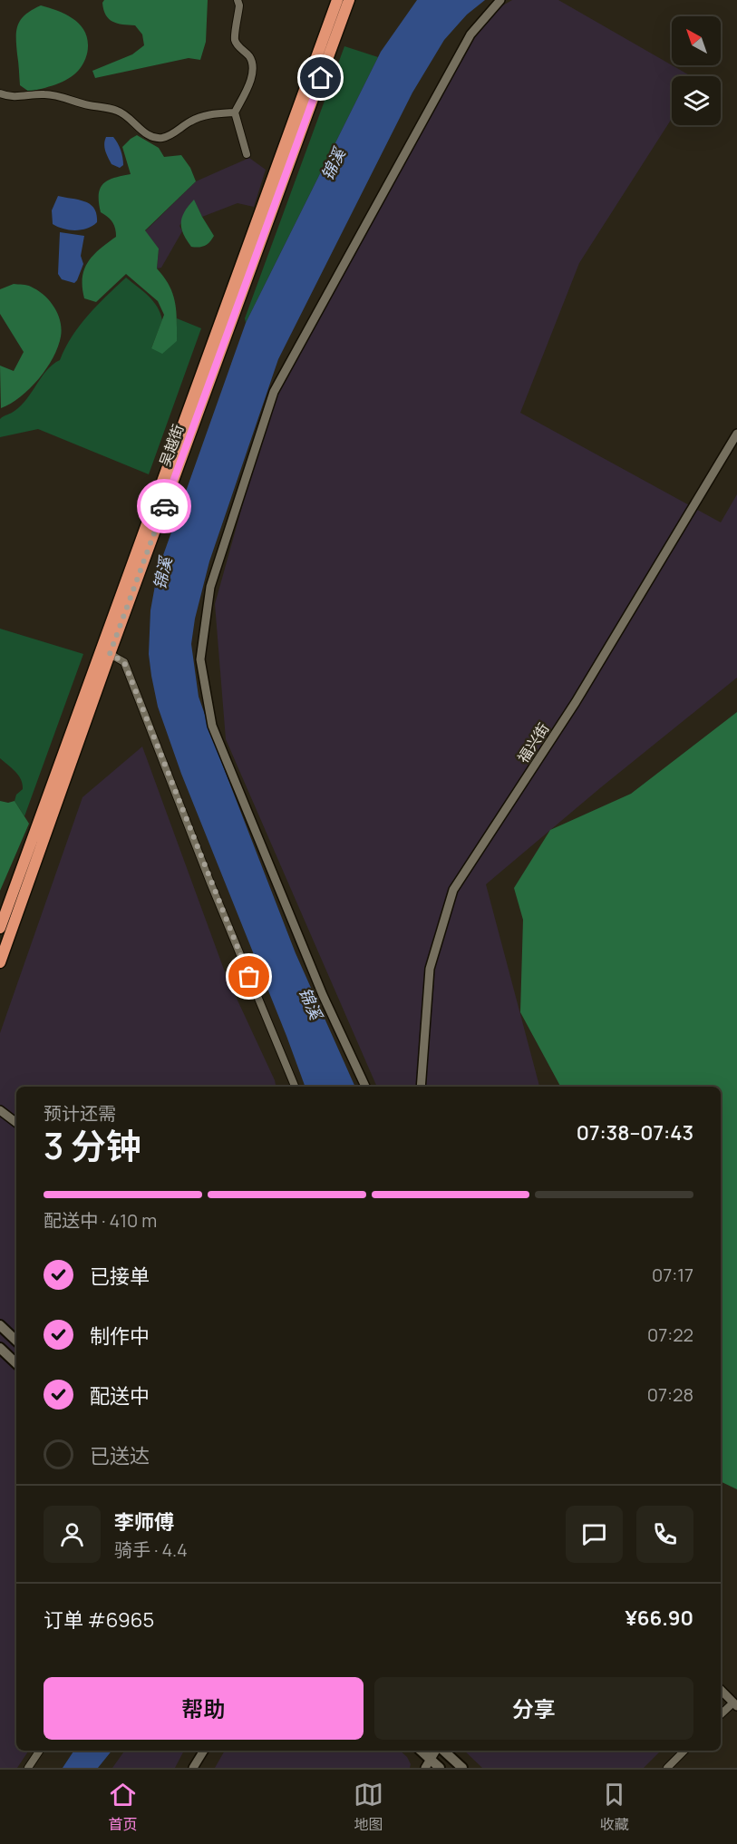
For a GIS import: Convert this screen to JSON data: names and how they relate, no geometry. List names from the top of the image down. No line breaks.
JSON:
{"streets":{"highway":["吴越街"],"street":["福兴街"]},"water":["锦溪"],"north":"top left","page":{"heading":["3 分钟","预计还需","07:38–07:43"],"panel":["李师傅","骑手 · 4.4","订单 #6965","¥66.90"],"bar":"配送中 · 410 m","list":[["已接单","07:17"],["制作中","07:22"],["配送中","07:28"],"已送达"],"buttons":["帮助","分享"],"tabs":["首页","地图","收藏"]}}
